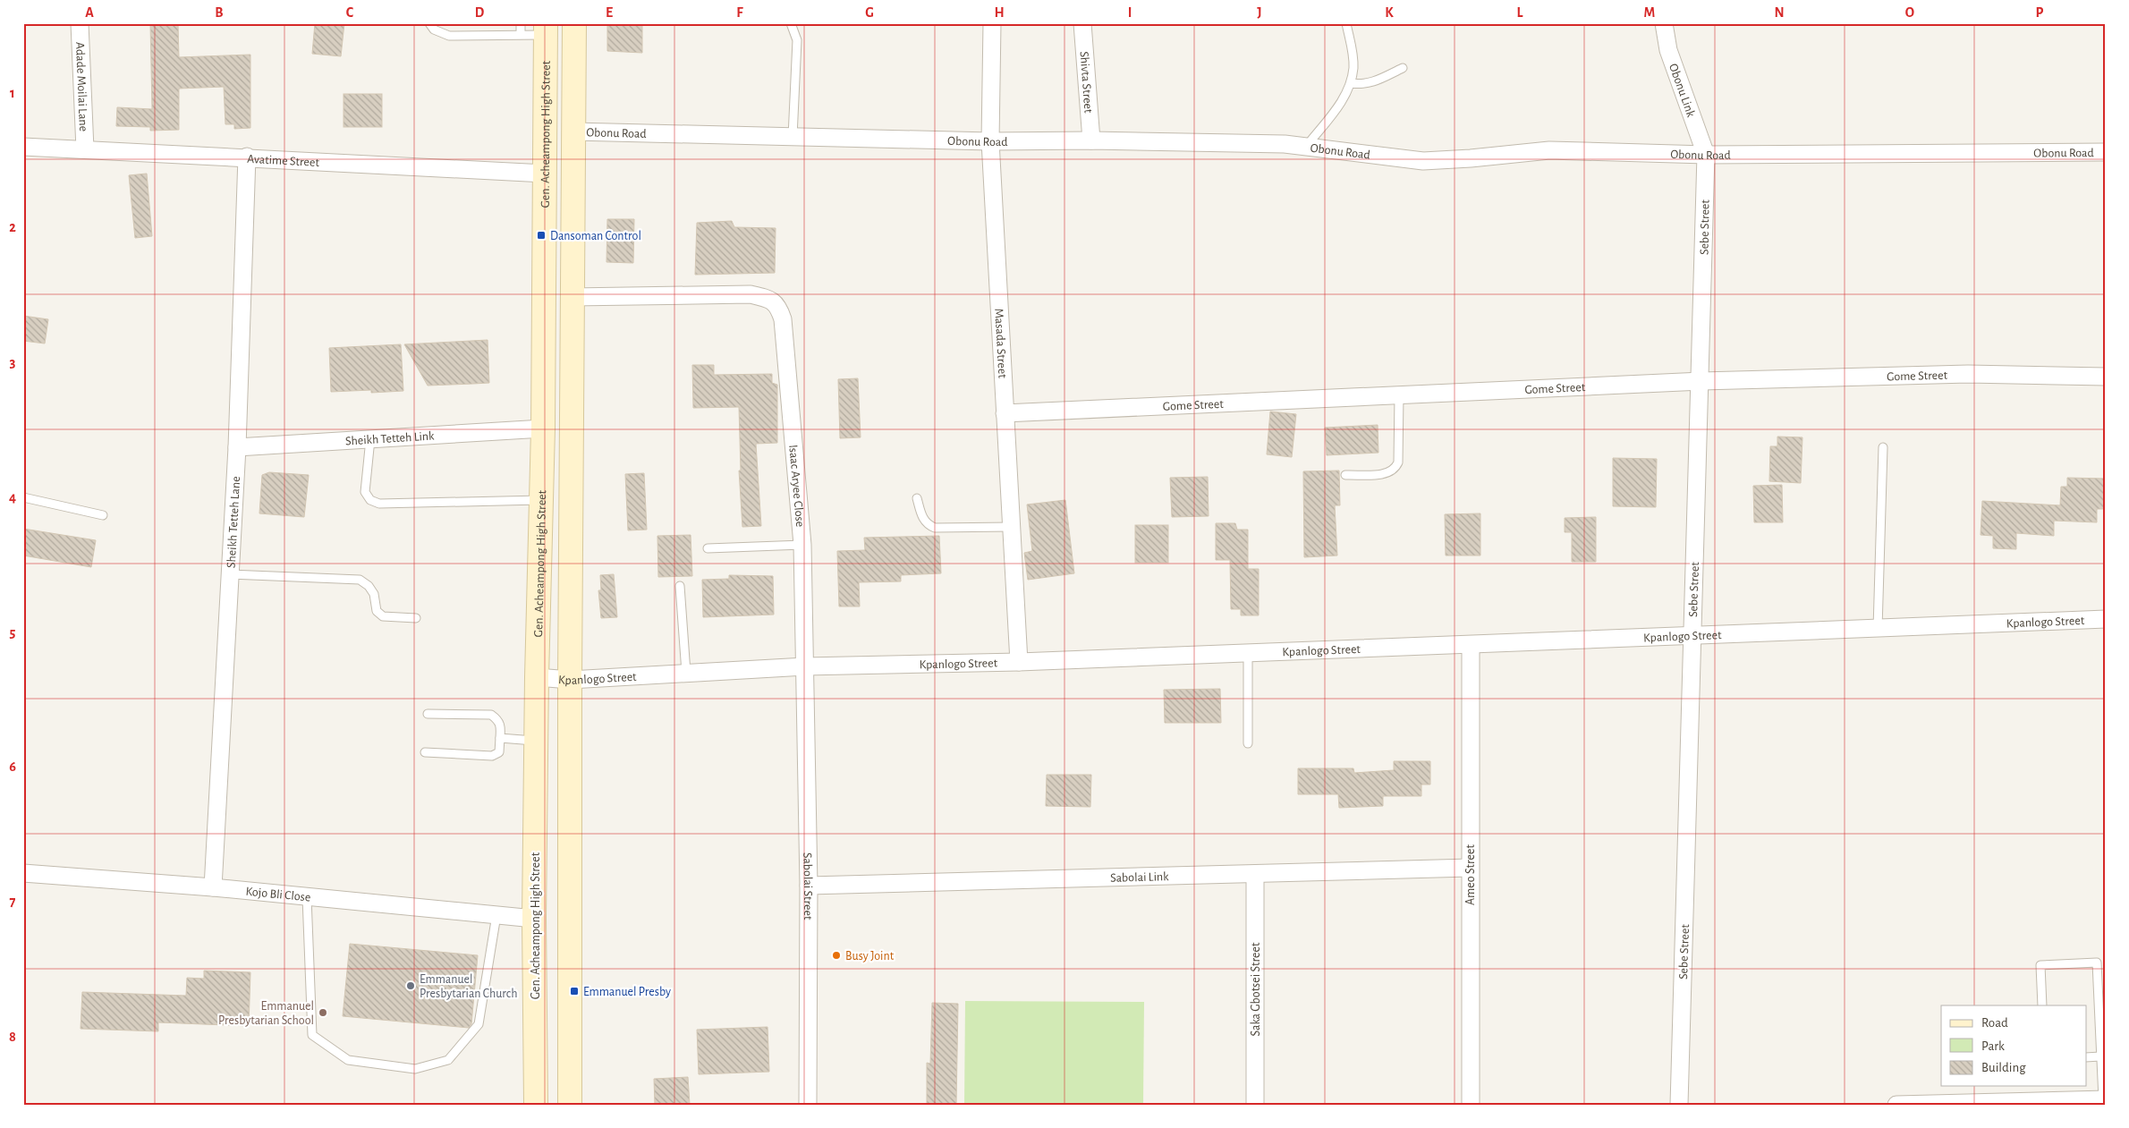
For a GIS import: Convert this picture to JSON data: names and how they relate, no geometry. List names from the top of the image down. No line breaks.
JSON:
{"streets":{"main road":["Gen. Acheampong High Street"],"street":["Shivta Street","Adade Moilai Lane","Obonu Link","Obonu Road","Avatime Street","Sebe Street","Masada Street","Gome Street","Sheikh Tetteh Link","Isaac Aryee Close","Sheikh Tetteh Lane","Kpanlogo Street","Ameo Street","Sabolai Link","Sabolai Street","Kojo Bli Close","Saka Gbotsei Street"]},"crossings":[["Shivta Street","Obonu Road"],["Adade Moilai Lane","Avatime Street"],["Obonu Link","Obonu Road"],["Obonu Link","Sebe Street"],["Obonu Road","Sebe Street"],["Obonu Road","Masada Street"],["Gen. Acheampong High Street","Avatime Street"],["Gen. Acheampong High Street","Sheikh Tetteh Link"],["Gen. Acheampong High Street","Kpanlogo Street"],["Gen. Acheampong High Street","Kojo Bli Close"],["Avatime Street","Sheikh Tetteh Lane"],["Sebe Street","Gome Street"],["Sebe Street","Kpanlogo Street"],["Masada Street","Gome Street"],["Masada Street","Kpanlogo Street"],["Sheikh Tetteh Link","Sheikh Tetteh Lane"],["Isaac Aryee Close","Kpanlogo Street"],["Isaac Aryee Close","Sabolai Street"],["Sheikh Tetteh Lane","Kojo Bli Close"],["Kpanlogo Street","Ameo Street"],["Kpanlogo Street","Sabolai Street"],["Ameo Street","Sabolai Link"],["Sabolai Link","Sabolai Street"],["Sabolai Link","Saka Gbotsei Street"]],"places":{"transit":["Dansoman Control","Emmanuel Presby"],"other":["Busy Joint","Emmanuel Presbytarian Church","Emmanuel Presbytarian School"]},"legend":["Road","Park","Building"],"grid":{"columns":["A","B","C","D","E","F","G","H","I","J","K","L","M","N","O","P"],"rows":["1","2","3","4","5","6","7","8"]}}
